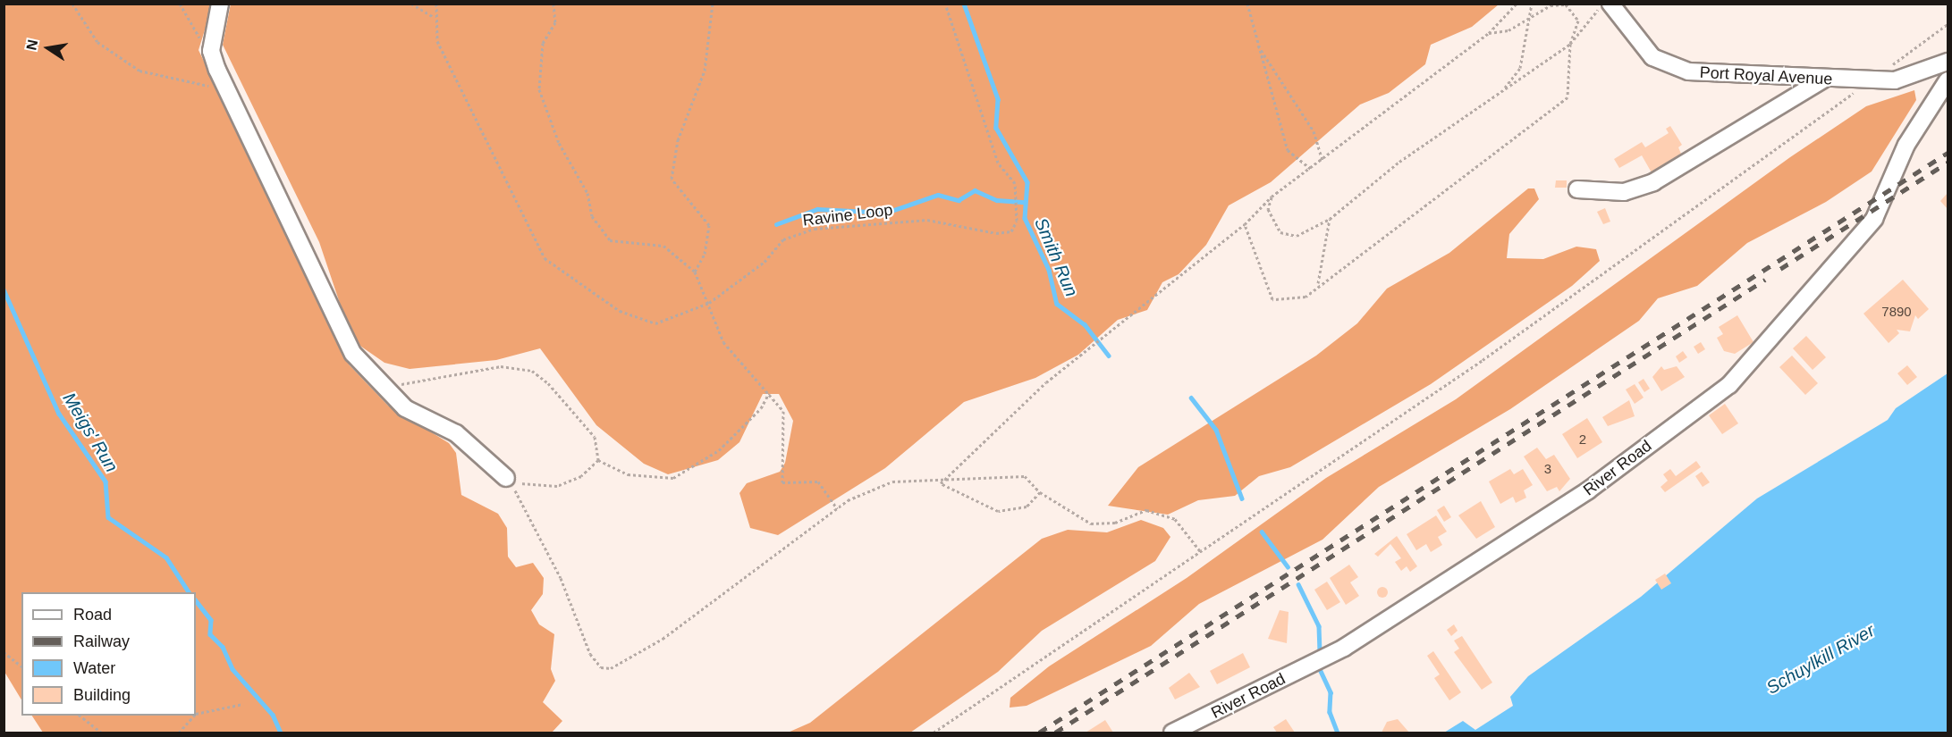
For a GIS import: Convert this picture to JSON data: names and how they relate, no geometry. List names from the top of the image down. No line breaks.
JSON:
{"streets":{"street":["Port Royal Avenue","River Road"],"path":["Ravine Loop"]},"water":["Smith Run","Meigs' Run","Schuylkill River"],"house_numbers":["7890","2","3"],"legend":["Road","Railway","Water","Building"],"north":"left"}
